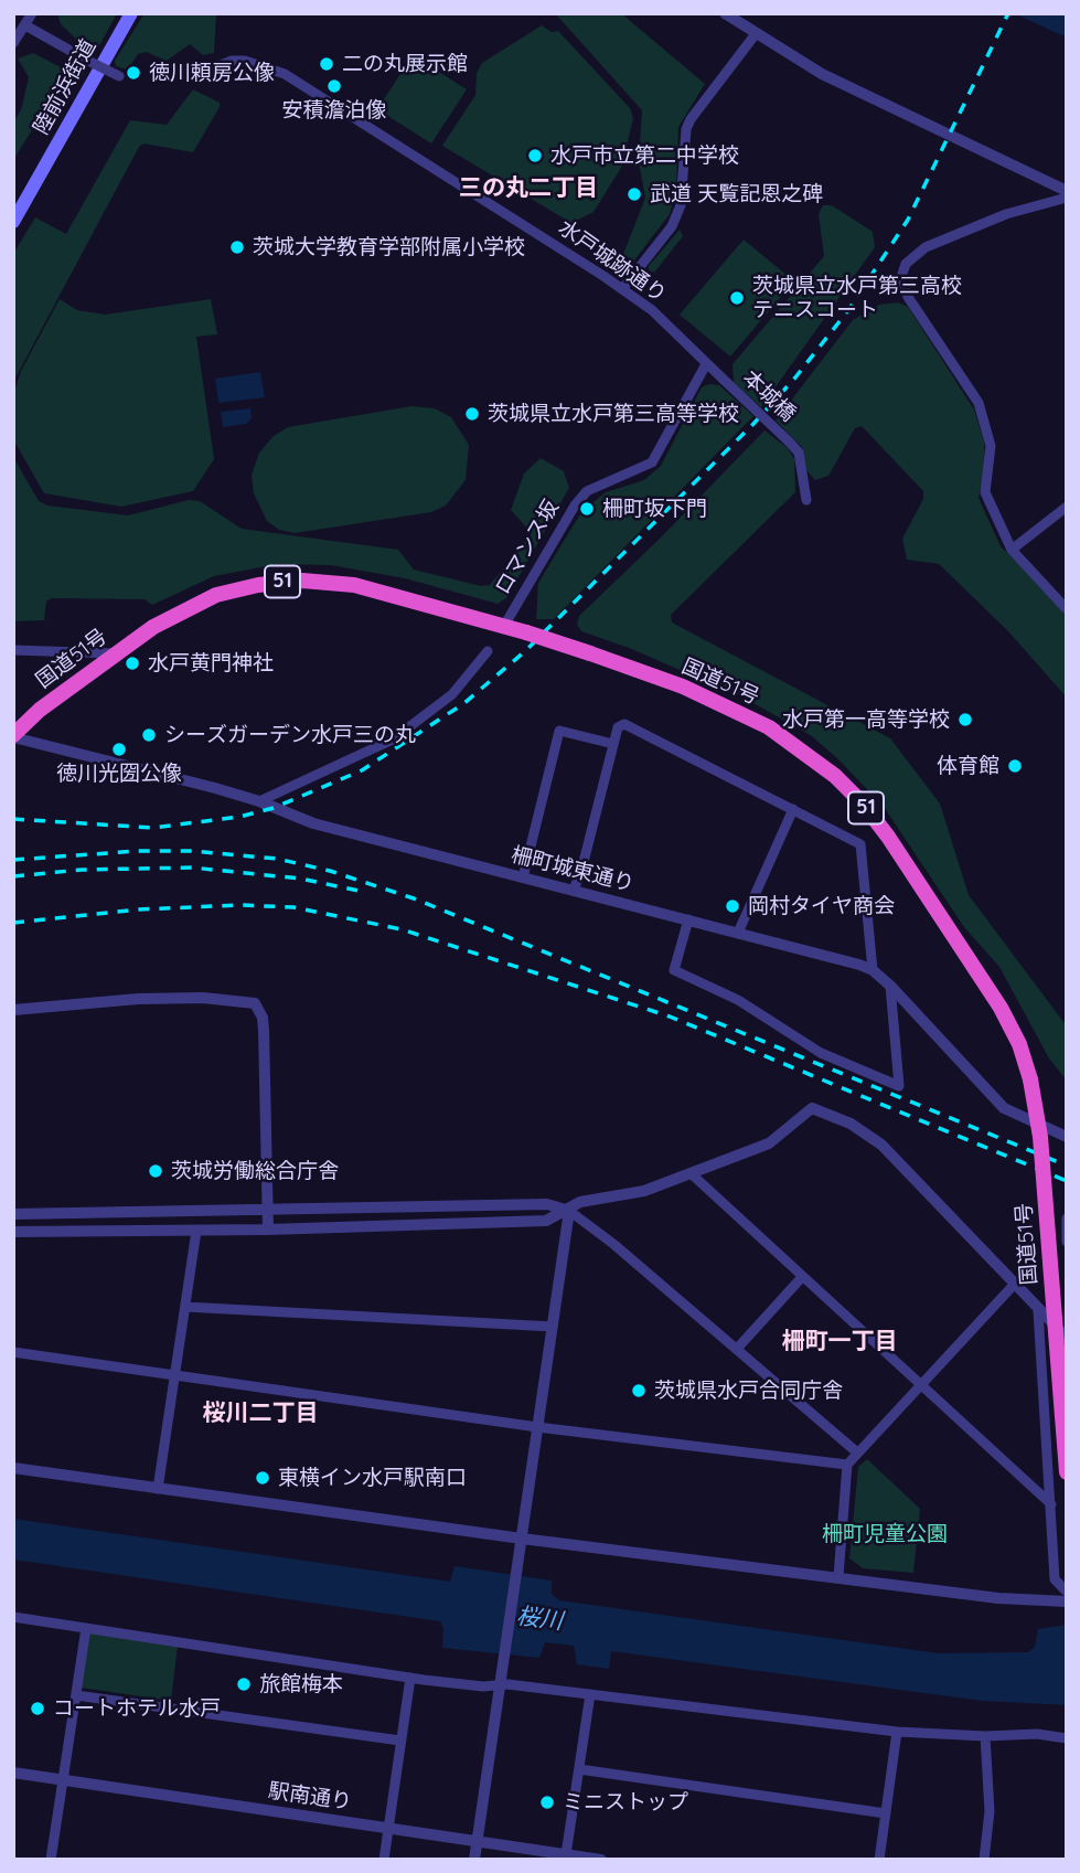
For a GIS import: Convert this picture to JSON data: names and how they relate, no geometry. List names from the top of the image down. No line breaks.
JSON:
{"streets":{"highway":["51","国道51号"],"main road":["陸前浜街道"],"street":["水戸城跡通り","本城橋","ロマンス坂","柵町城東通り","駅南通り"]},"crossings":[["水戸城跡通り","本城橋"],["水戸城跡通り","ロマンス坂"],["ロマンス坂","国道51号"],["国道51号","柵町城東通り"]],"districts":["三の丸二丁目","柵町一丁目","桜川二丁目"],"water":["桜川"],"parks":["柵町児童公園"],"places":["二の丸展示館","徳川頼房公像","安積澹泊像","水戸市立第二中学校","武道 天覧記恩之碑","茨城大学教育学部附属小学校","茨城県立水戸第三高校 テニスコート","茨城県立水戸第三高等学校","柵町坂下門","水戸黄門神社","水戸第一高等学校","シーズガーデン水戸三の丸","徳川光圀公像","体育館","岡村タイヤ商会","茨城労働総合庁舎","茨城県水戸合同庁舎","東横イン水戸駅南口","旅館梅本","コートホテル水戸","ミニストップ"]}
